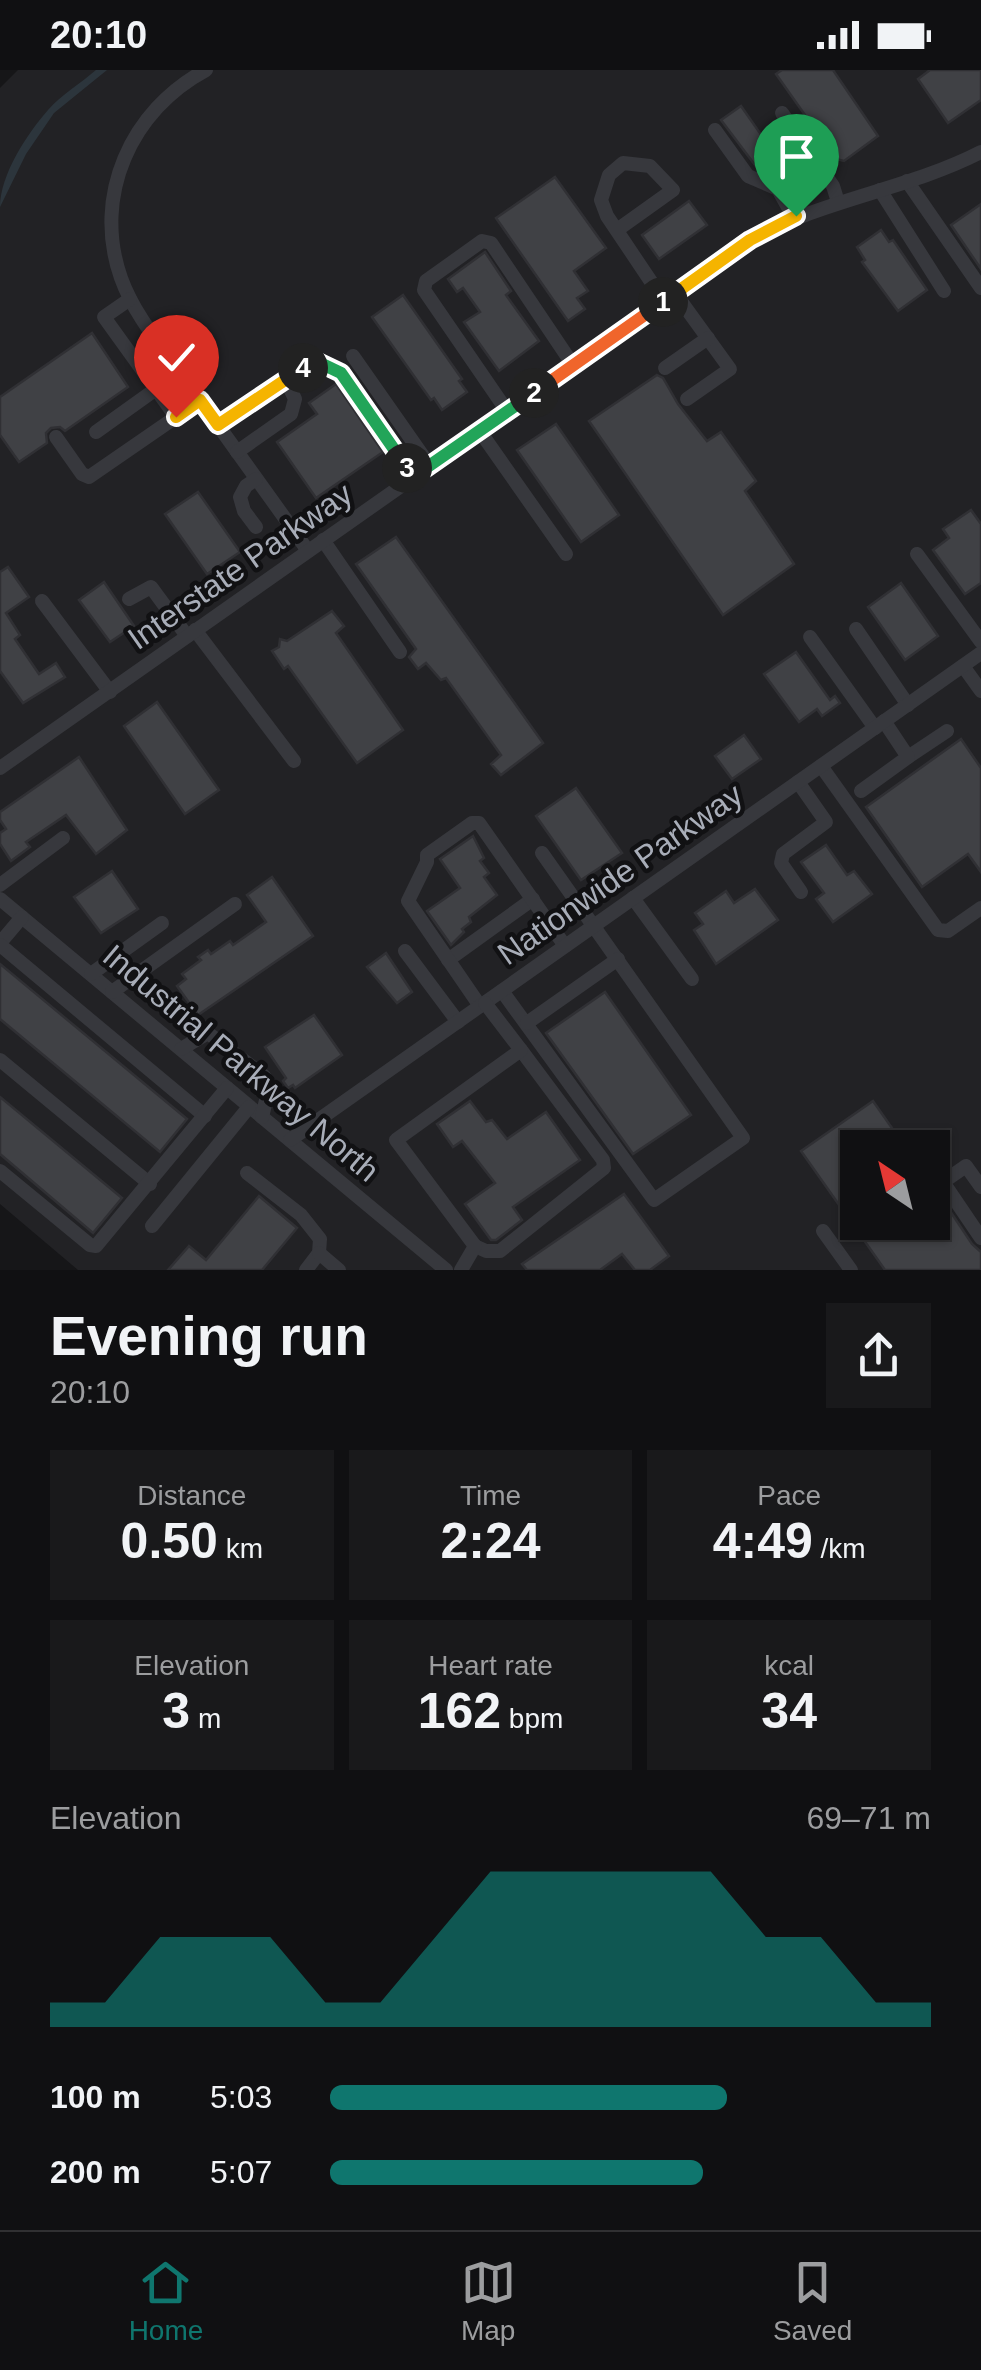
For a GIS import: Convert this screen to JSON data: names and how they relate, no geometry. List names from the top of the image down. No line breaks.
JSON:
{"streets":{"street":["Interstate Parkway","Nationwide Parkway","Industrial Parkway North"]},"crossings":[["Nationwide Parkway","Industrial Parkway North"]],"north":"top left","page":{"status":"20:10","pins":["1","4","2","3"],"heading":["Evening run","20:10"],"stats":[["Distance","0.50 km"],["Time","2:24"],["Pace","4:49 /km"],["Elevation","3 m"],["Heart rate","162 bpm"],["kcal","34"]],"chart":["Elevation","69–71 m"],"list":[{"name":"100 m","note":"5:03"},{"name":"200 m","note":"5:07"}],"tabs":["Home","Map","Saved"]}}
